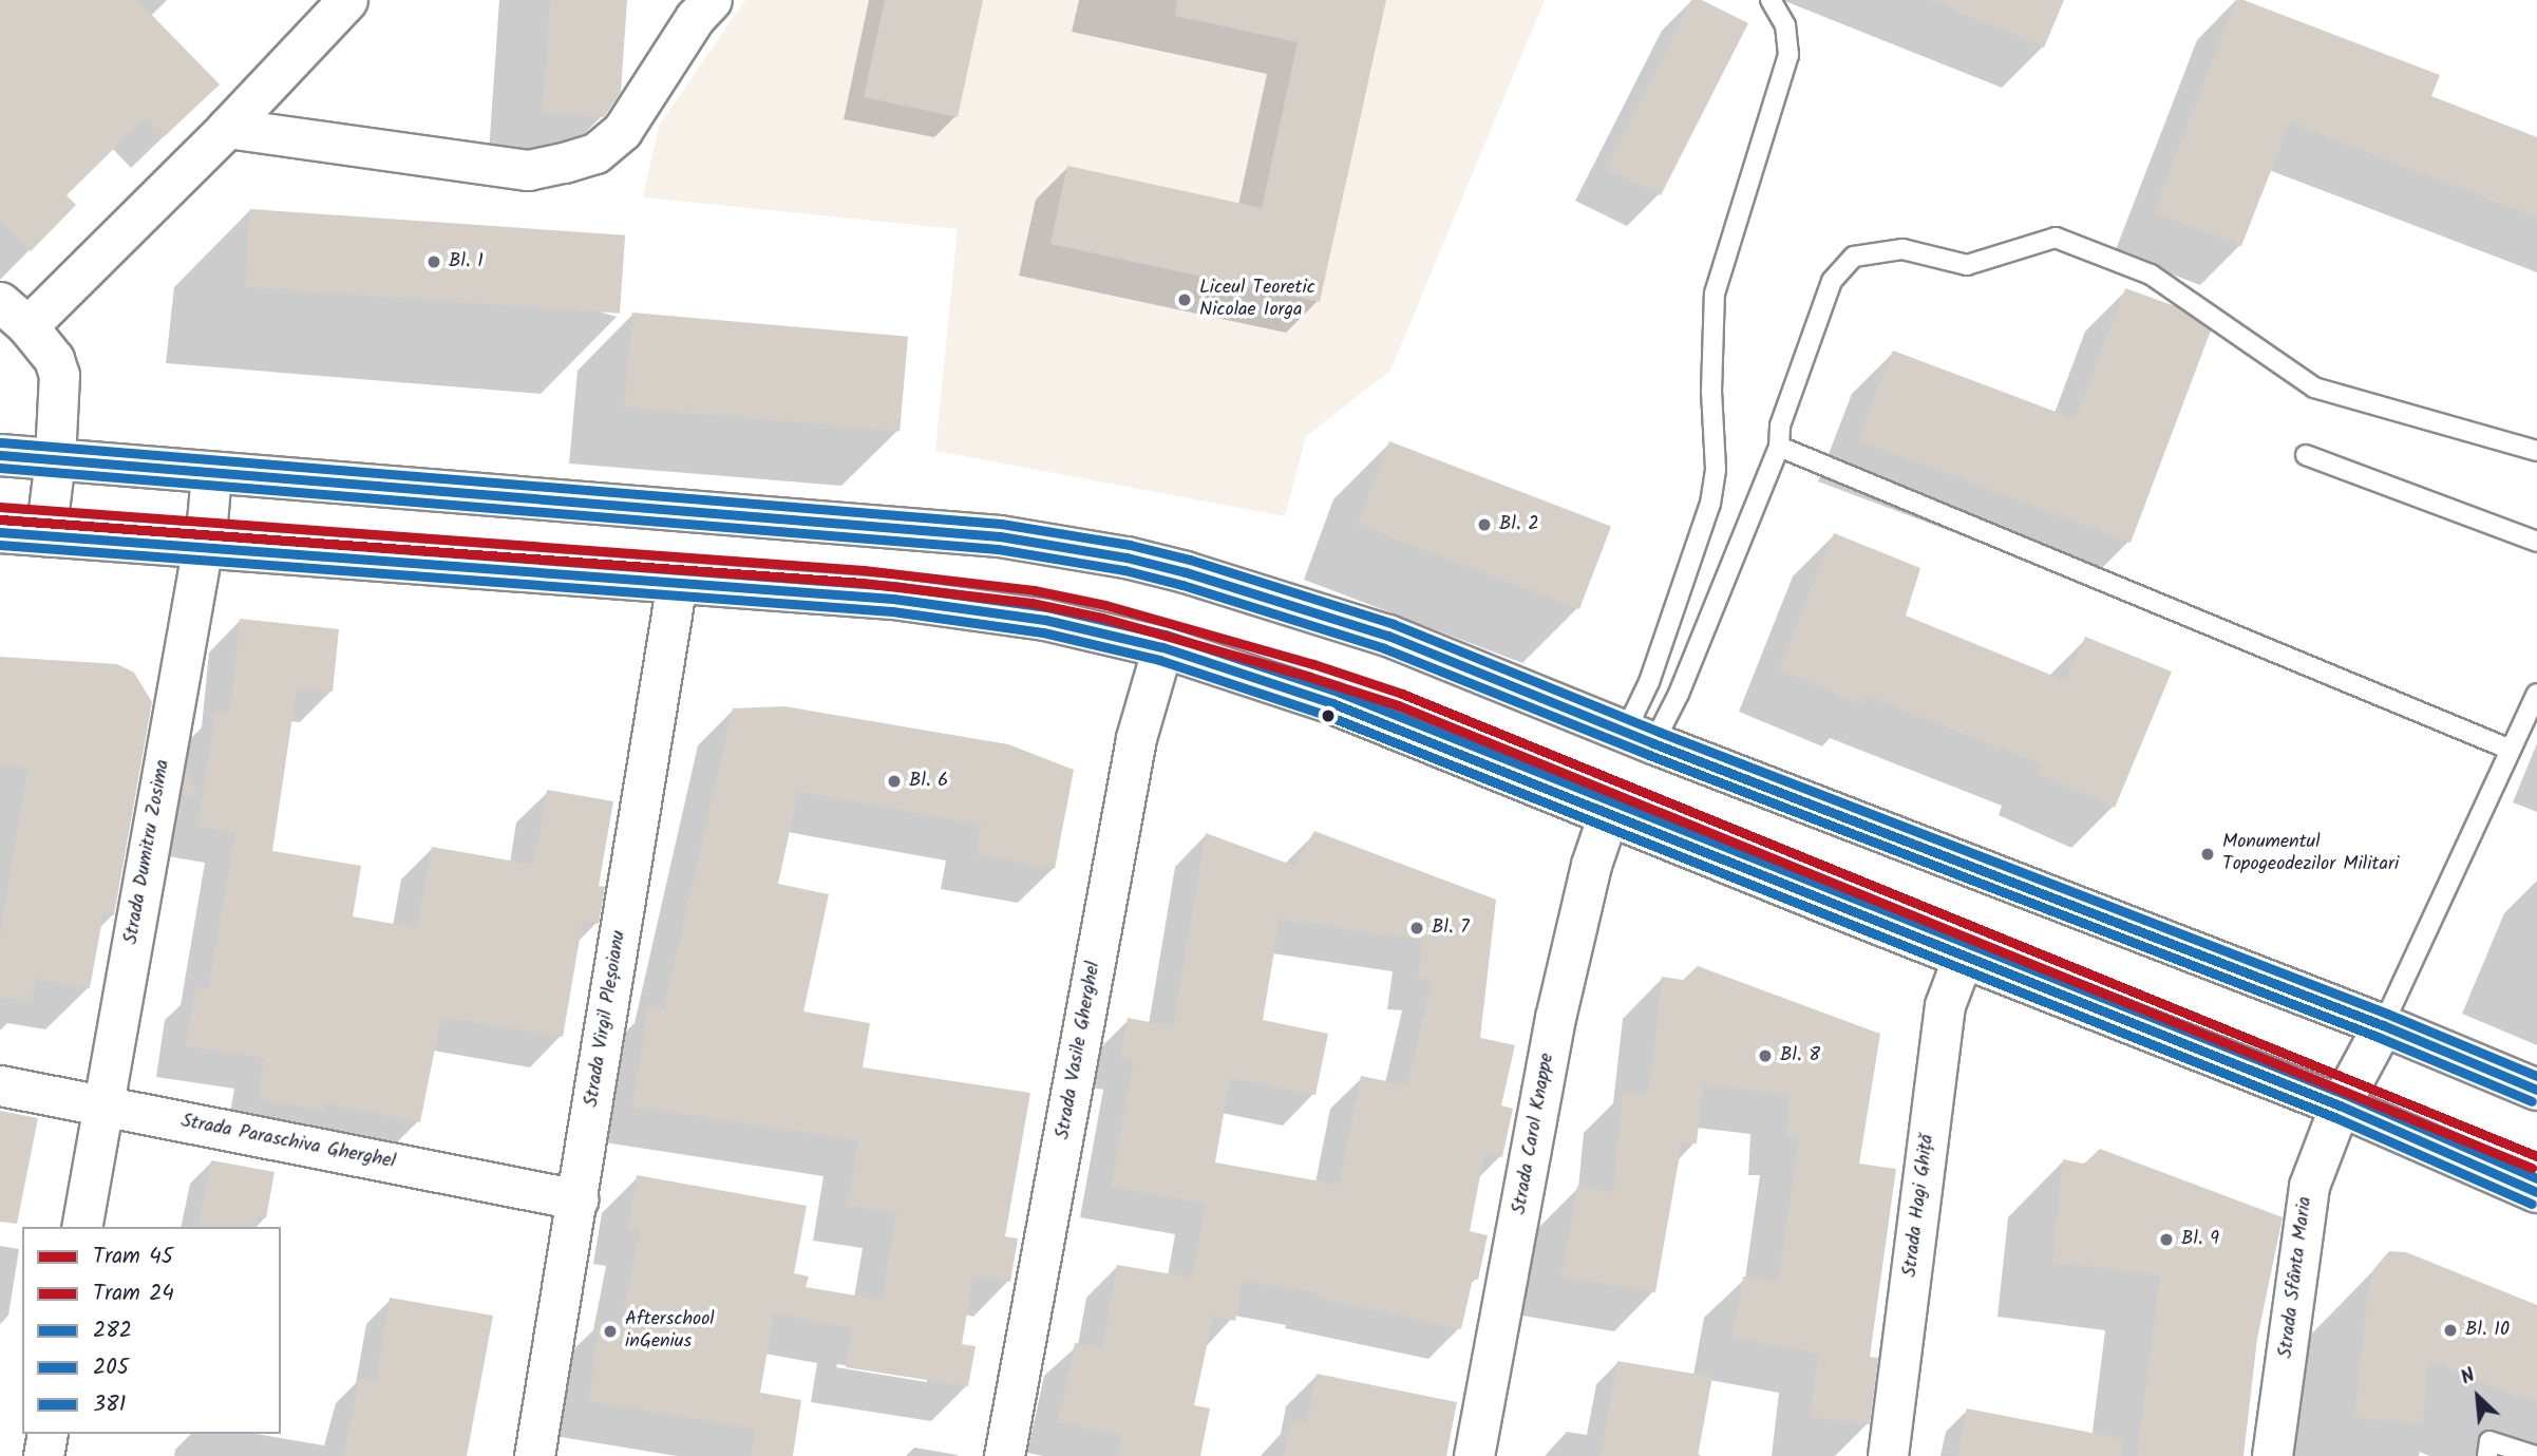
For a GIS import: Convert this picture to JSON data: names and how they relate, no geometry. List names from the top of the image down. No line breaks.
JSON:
{"streets":{"street":["Strada Dumitru Zosima","Strada Virgil Pleșoianu","Strada Vasile Gherghel","Strada Carol Knappe","Strada Paraschiva Gherghel","Strada Hagi Ghiță","Strada Sfânta Maria"]},"crossings":[["Strada Dumitru Zosima","Strada Paraschiva Gherghel"],["Strada Virgil Pleșoianu","Strada Paraschiva Gherghel"]],"places":["Bl. 1","Liceul Teoretic Nicolae Iorga","Bl. 2","Bl. 6","Monumentul Topogeodezilor Militari","Bl. 7","Bl. 8","Bl. 9","Bl. 10","Afterschool inGenius"],"lines":["transit line 381","transit line 282","transit line 205","tram line 45","tram line 24"],"legend":["Tram 45","Tram 24","282","205","381"],"north":"top left"}
